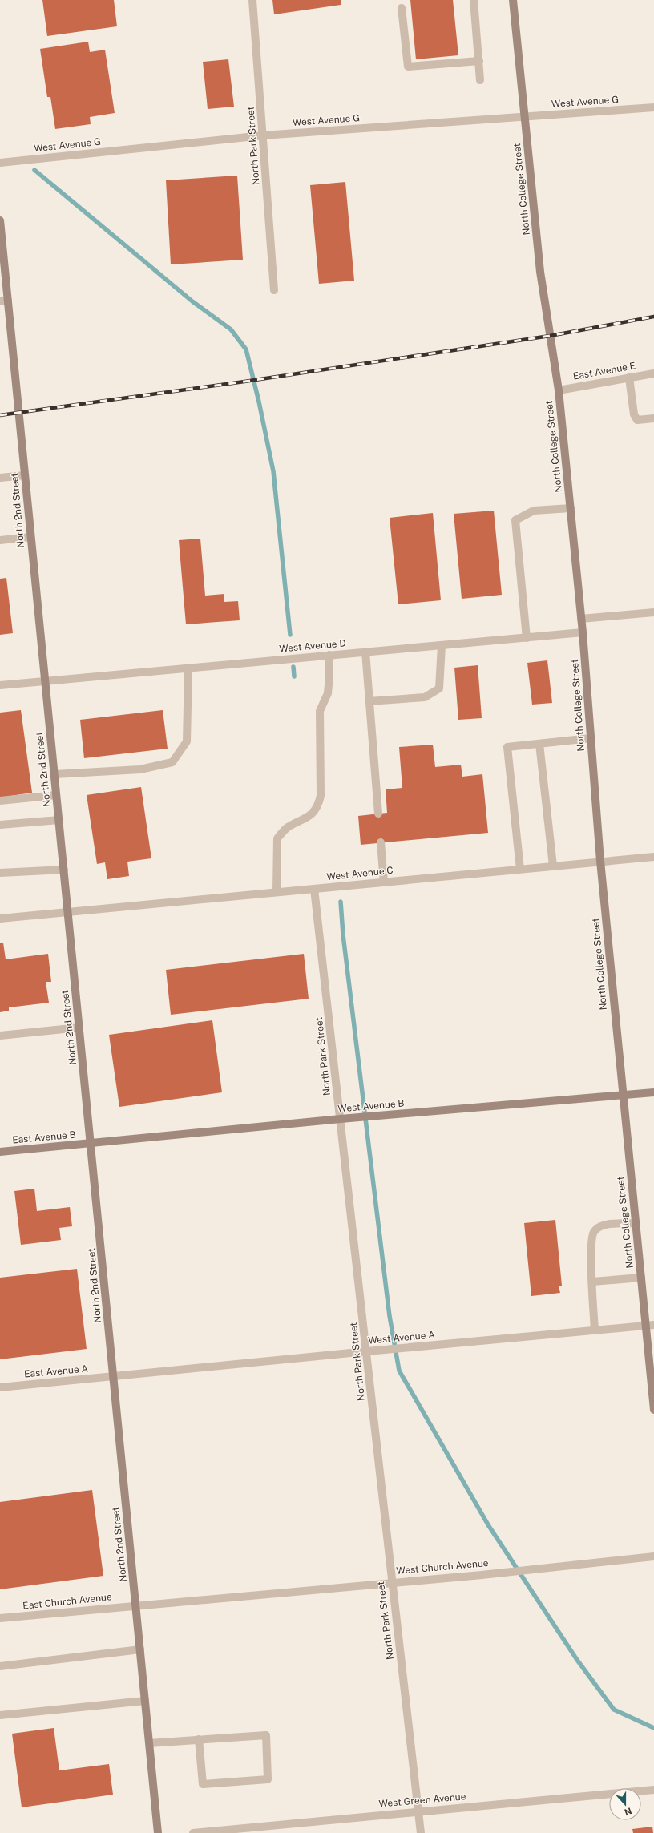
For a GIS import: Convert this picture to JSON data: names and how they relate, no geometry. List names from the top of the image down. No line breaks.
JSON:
{"streets":{"street":["West Avenue G","North Park Street","North College Street","East Avenue E","North 2nd Street","West Avenue D","West Avenue C","West Avenue B","East Avenue B","West Avenue A","East Avenue A","West Church Avenue","East Church Avenue","West Green Avenue"]},"crossings":[["West Avenue G","North Park Street"],["West Avenue G","North College Street"],["North Park Street","West Avenue C"],["North Park Street","West Avenue B"],["North Park Street","West Avenue A"],["North Park Street","West Church Avenue"],["North Park Street","West Green Avenue"],["North College Street","East Avenue E"],["North College Street","West Avenue D"],["North College Street","West Avenue C"],["North College Street","West Avenue B"],["North College Street","West Avenue A"],["North 2nd Street","West Avenue D"],["North 2nd Street","West Avenue C"],["North 2nd Street","West Avenue B"],["North 2nd Street","East Avenue B"],["North 2nd Street","West Avenue A"],["North 2nd Street","East Avenue A"],["North 2nd Street","West Church Avenue"],["North 2nd Street","East Church Avenue"],["West Avenue B","East Avenue B"],["West Avenue A","East Avenue A"],["West Church Avenue","East Church Avenue"]],"north":"bottom"}
